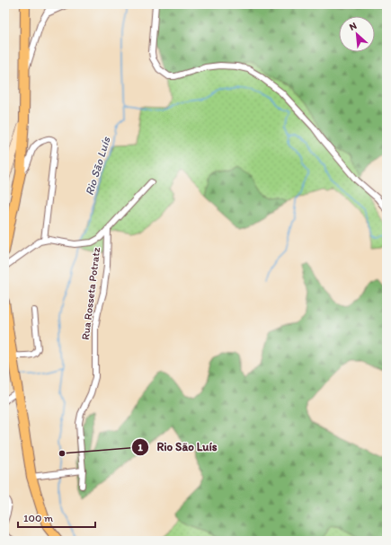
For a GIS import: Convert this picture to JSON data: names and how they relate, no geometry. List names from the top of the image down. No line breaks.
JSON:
{"streets":{"street":["Rua Rosseta Potratz"]},"water":["Rio São Luís"],"places":["Rio São Luís"],"scale_bar":"100 m","north":"top left"}
